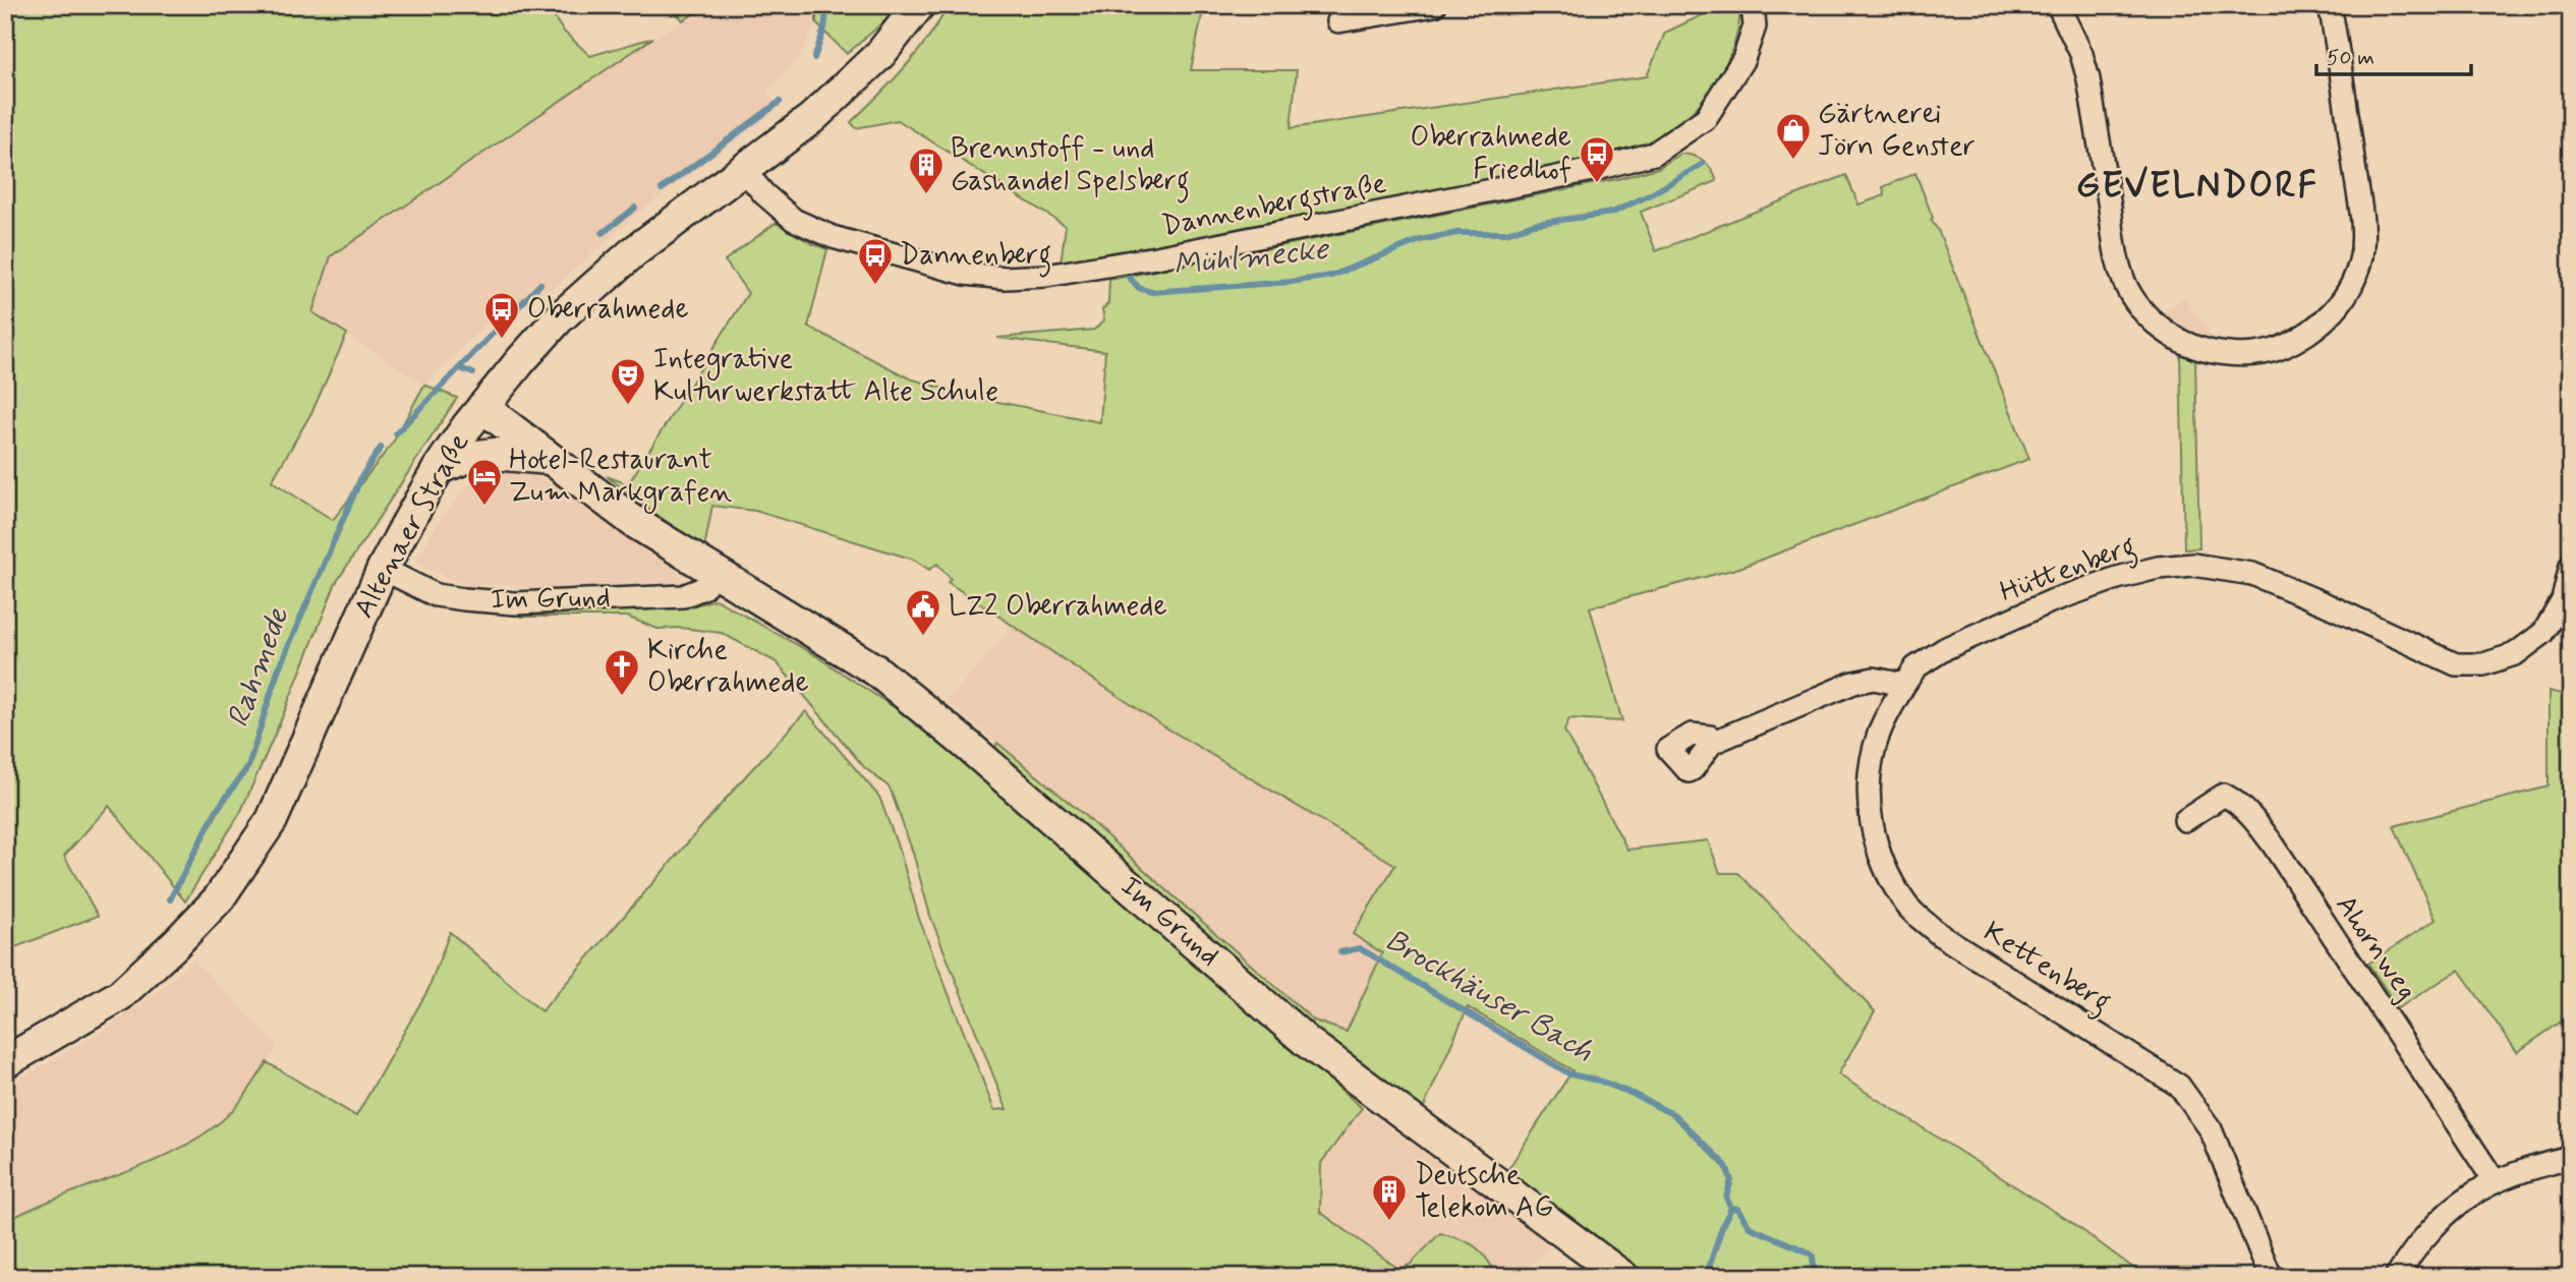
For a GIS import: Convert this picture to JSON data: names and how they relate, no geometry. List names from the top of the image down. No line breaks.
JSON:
{"streets":{"main road":["Altenaer Straße","Im Grund"],"street":["Dannenbergstraße","Hüttenberg","Ahornweg","Kettenberg"]},"crossings":[["Dannenbergstraße","Altenaer Straße"],["Altenaer Straße","Im Grund"],["Hüttenberg","Kettenberg"]],"districts":["GEVELNDORF"],"water":["Mühlmecke","Rahmede","Brockhäuser Bach"],"places":{"shop":["Gärtnerei Jörn Genster"],"bus stop":["Oberrahmede Friedhof","Dannenberg","Oberrahmede"],"building":["Brennstoff - und Gashandel Spelsberg","Deutsche Telekom AG"],"theatre":["Integrative Kulturwerkstatt Alte Schule"],"hotel":["Hotel-Restaurant Zum Markgrafen"],"public building":["LZ2 Oberrahmede"],"church":["Kirche Oberrahmede"]},"scale_bar":"50 m"}
